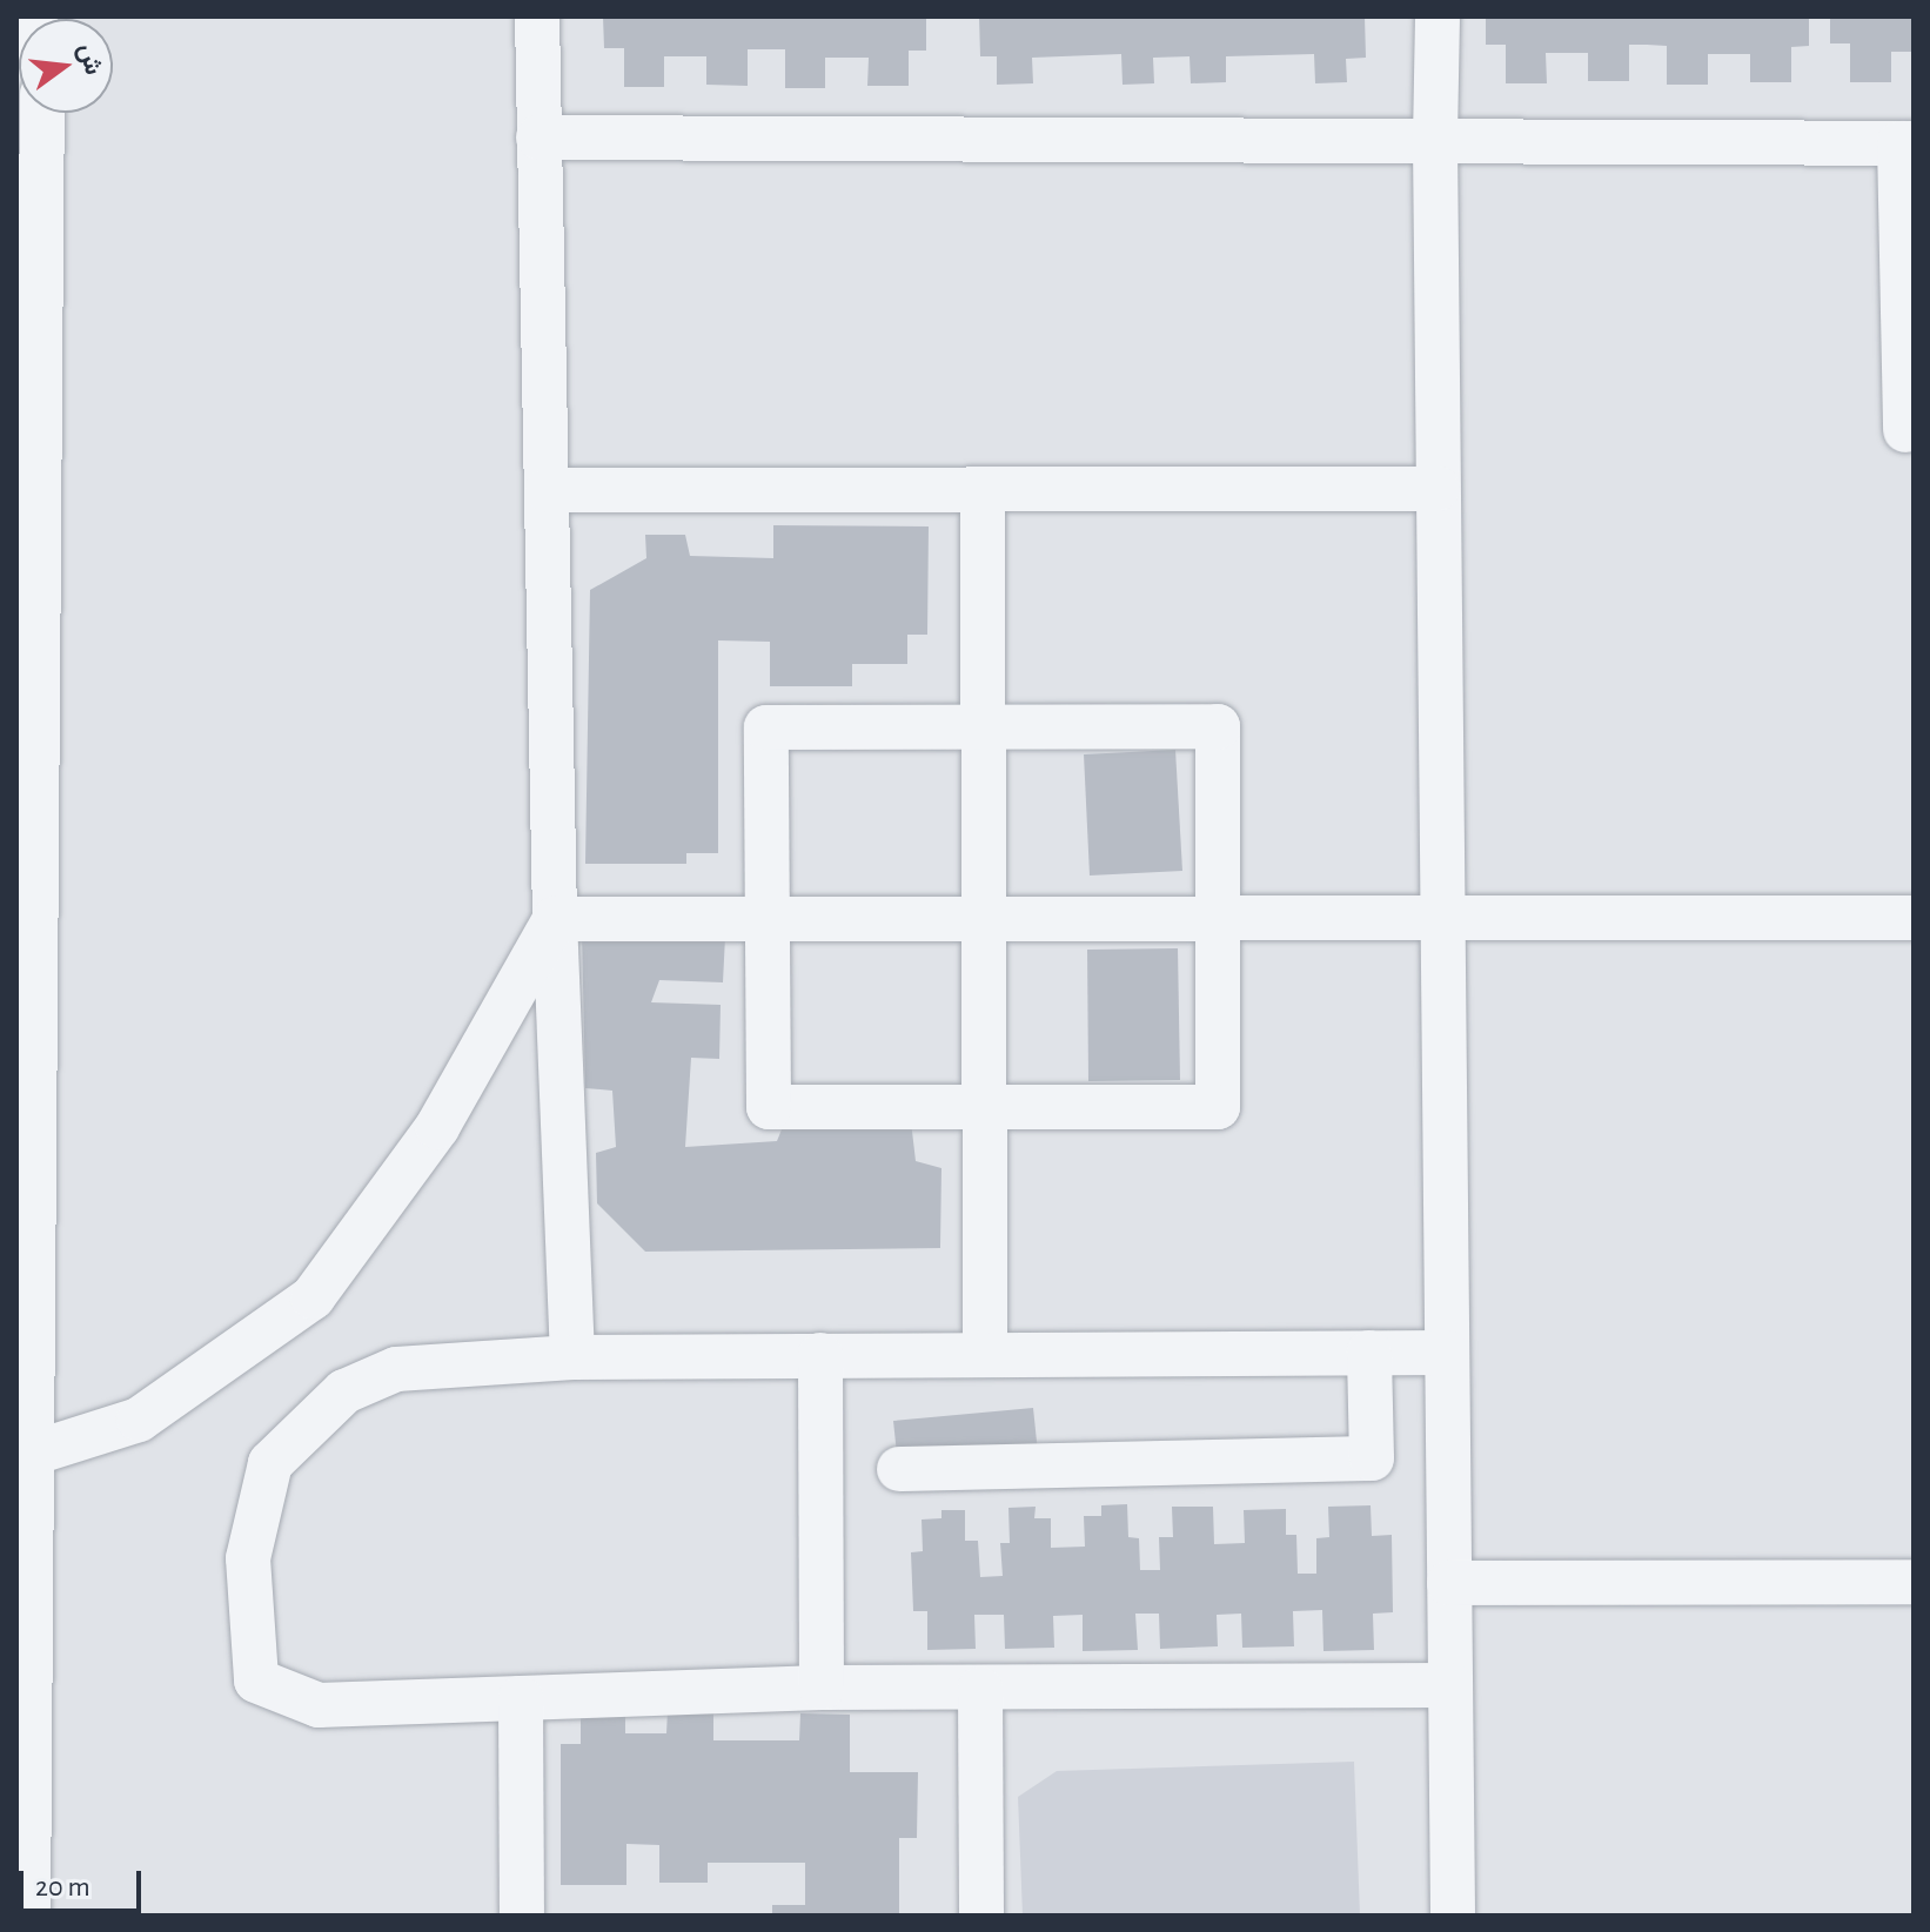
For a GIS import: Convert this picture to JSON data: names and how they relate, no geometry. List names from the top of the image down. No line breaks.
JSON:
{"scale_bar":"20 m","north":"right"}
